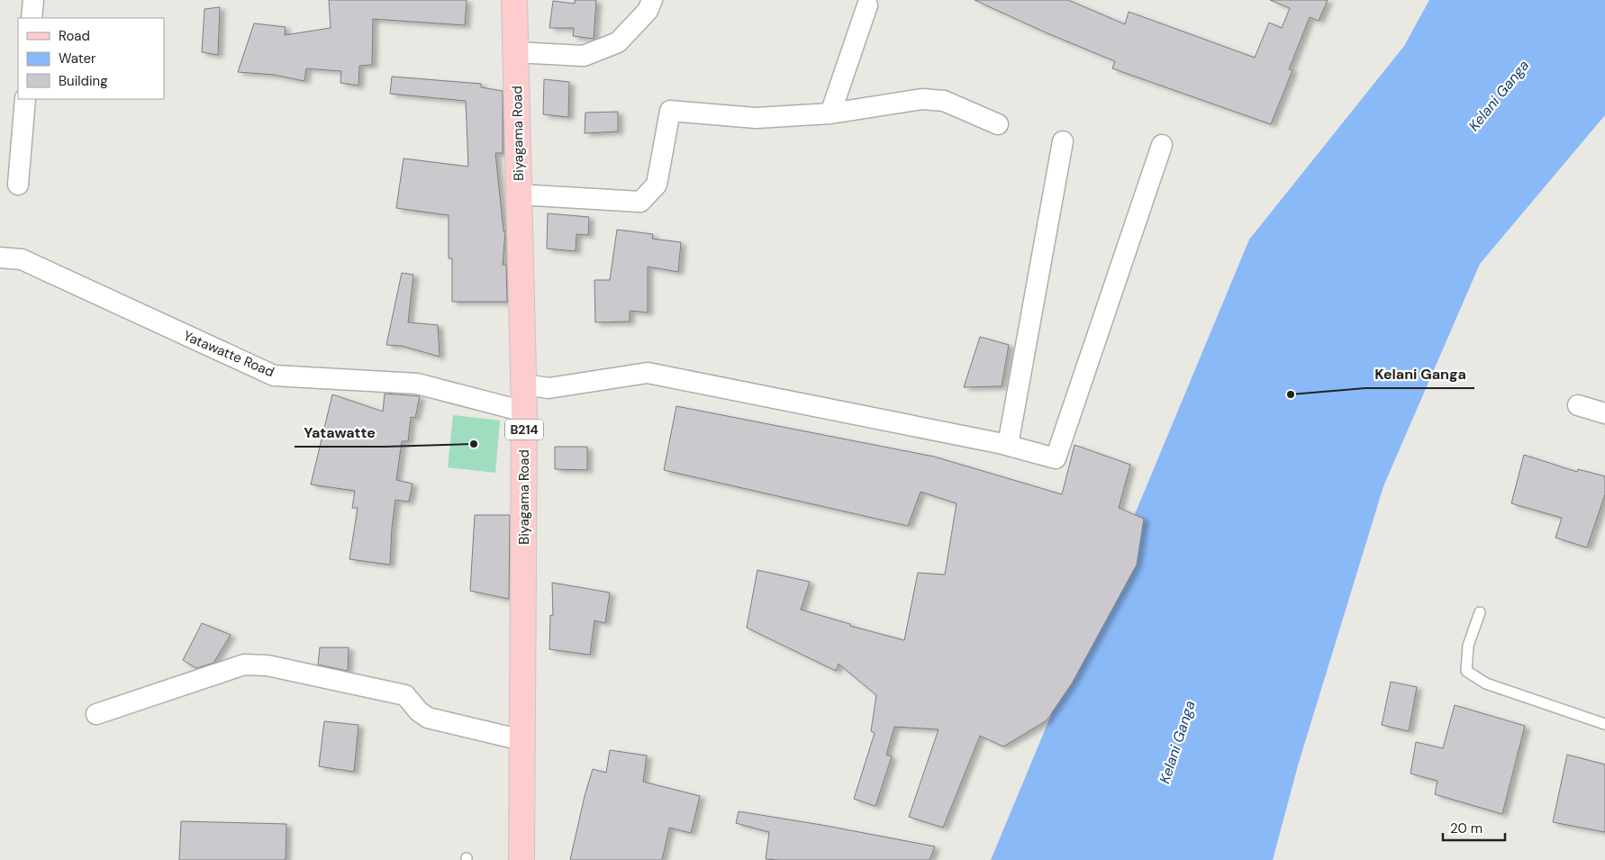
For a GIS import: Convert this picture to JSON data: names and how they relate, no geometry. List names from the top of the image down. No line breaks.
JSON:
{"streets":{"main road":["Biyagama Road","B214"],"street":["Yatawatte Road"]},"crossings":[["Biyagama Road","Yatawatte Road"]],"water":["Kelani Ganga"],"places":["Kelani Ganga","Yatawatte"],"legend":["Road","Water","Building"],"scale_bar":"20 m"}
